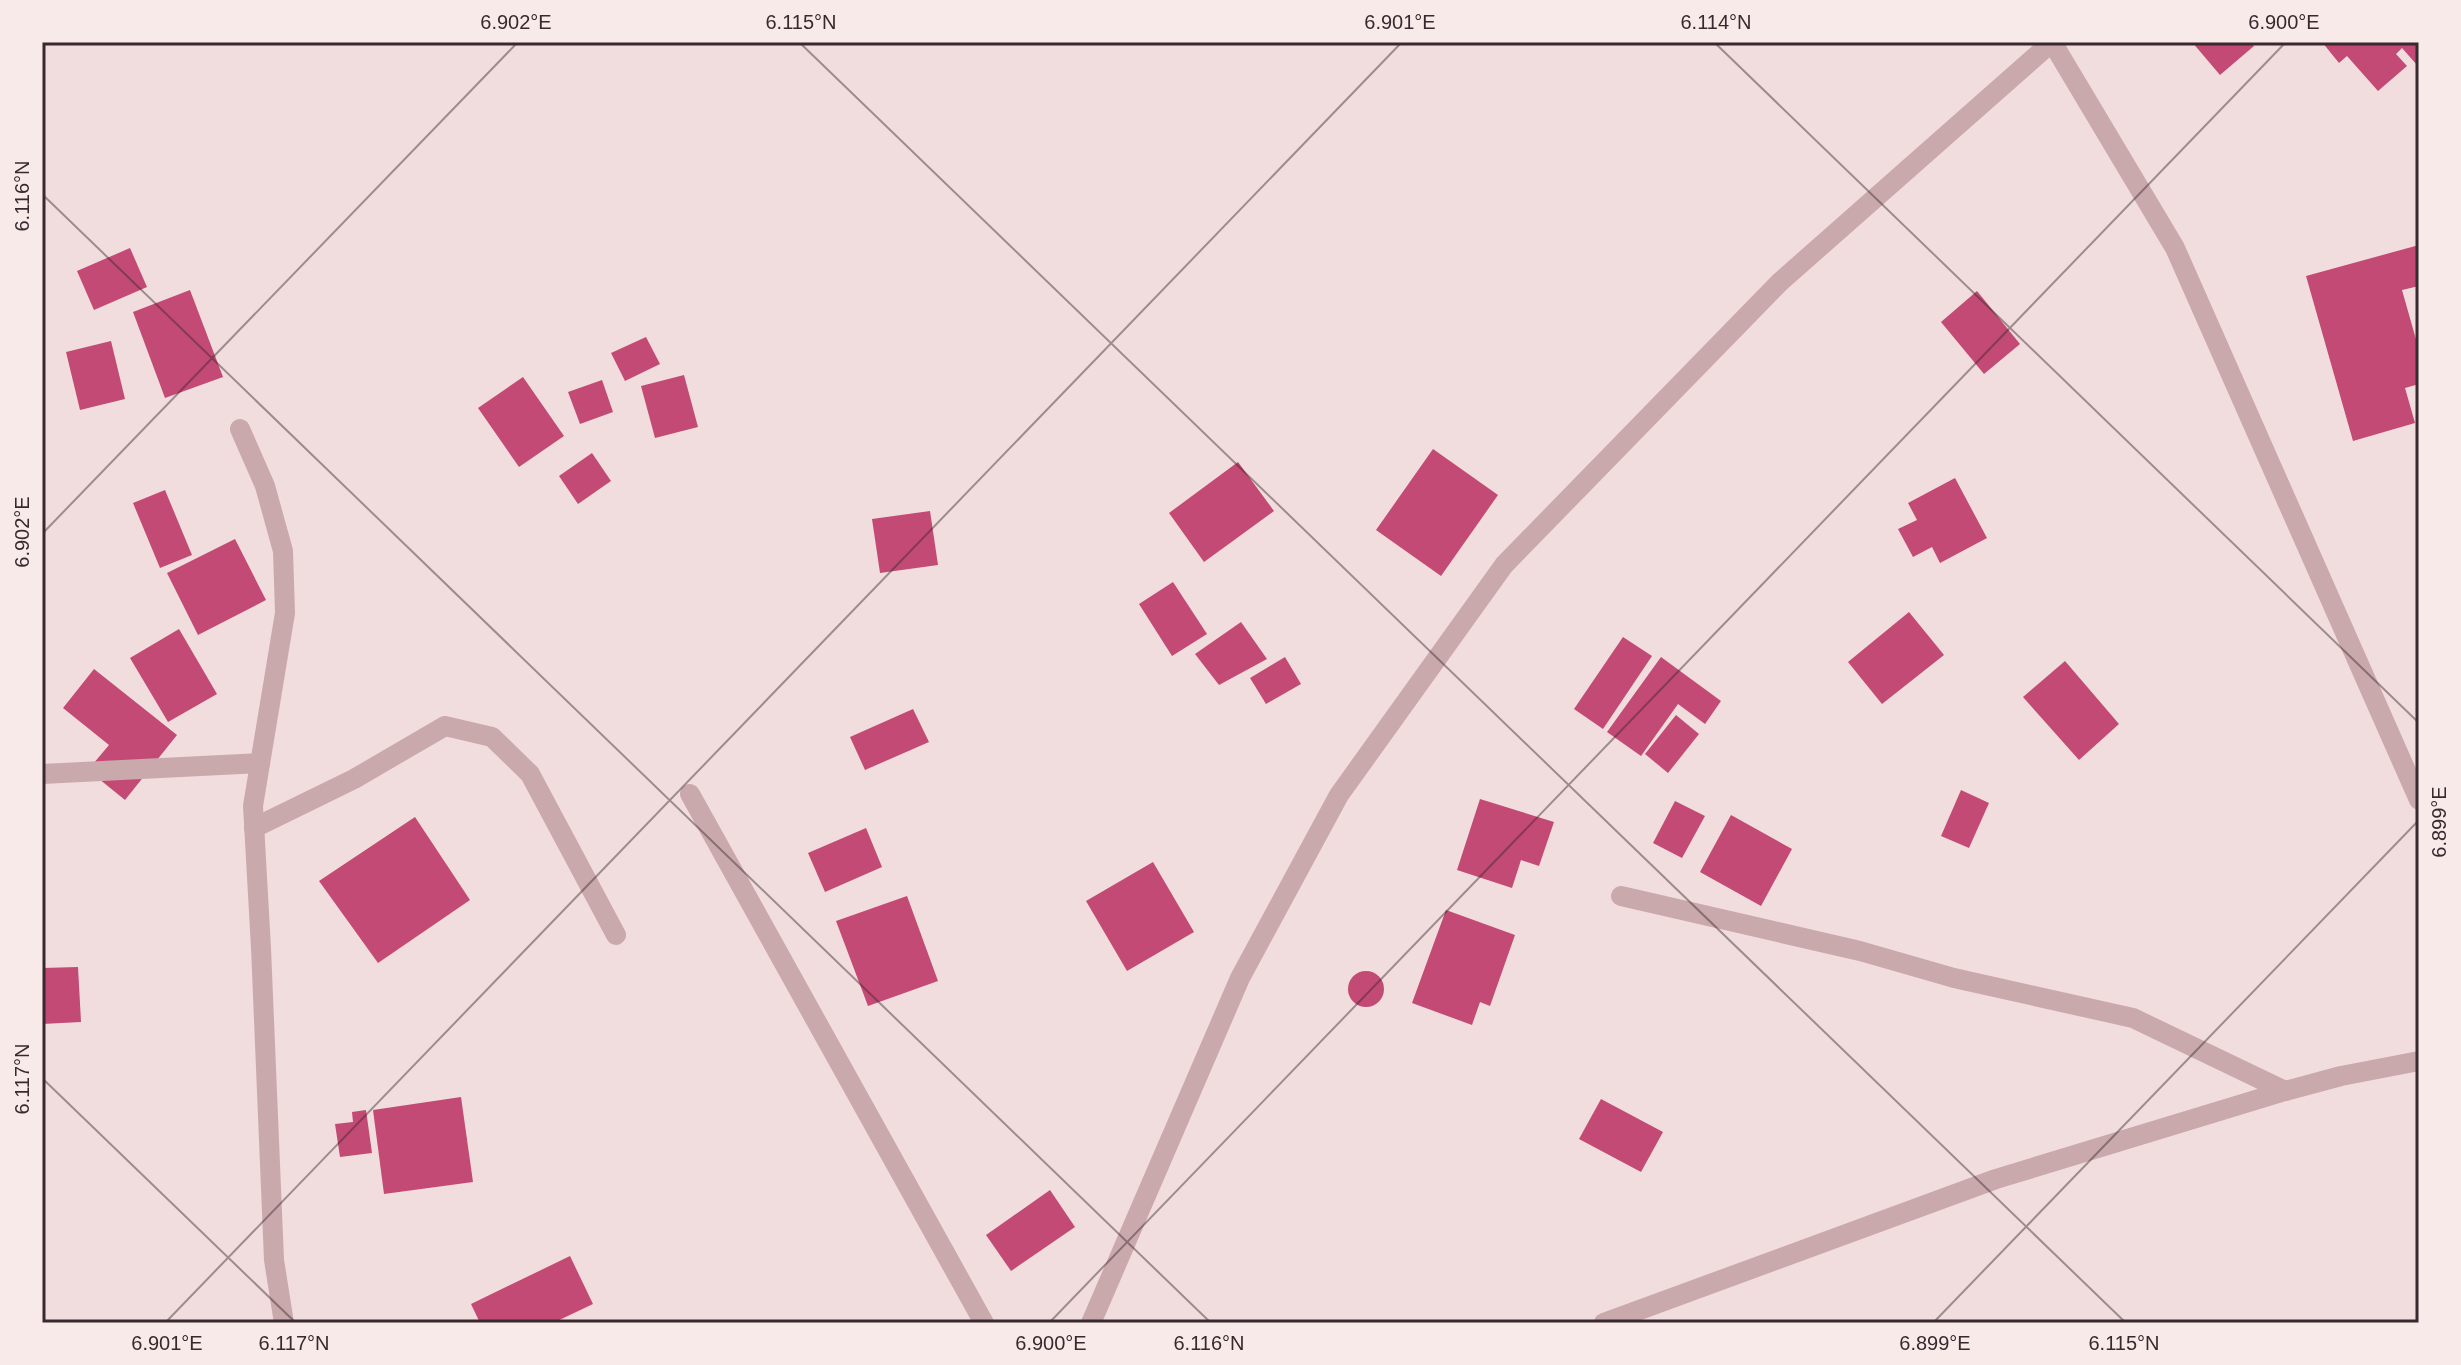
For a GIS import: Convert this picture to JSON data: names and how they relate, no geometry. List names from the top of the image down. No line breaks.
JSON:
{"coordinates":["6.902°E","6.115°N","6.901°E","6.114°N","6.900°E","6.116°N","6.899°E","6.117°N"]}
